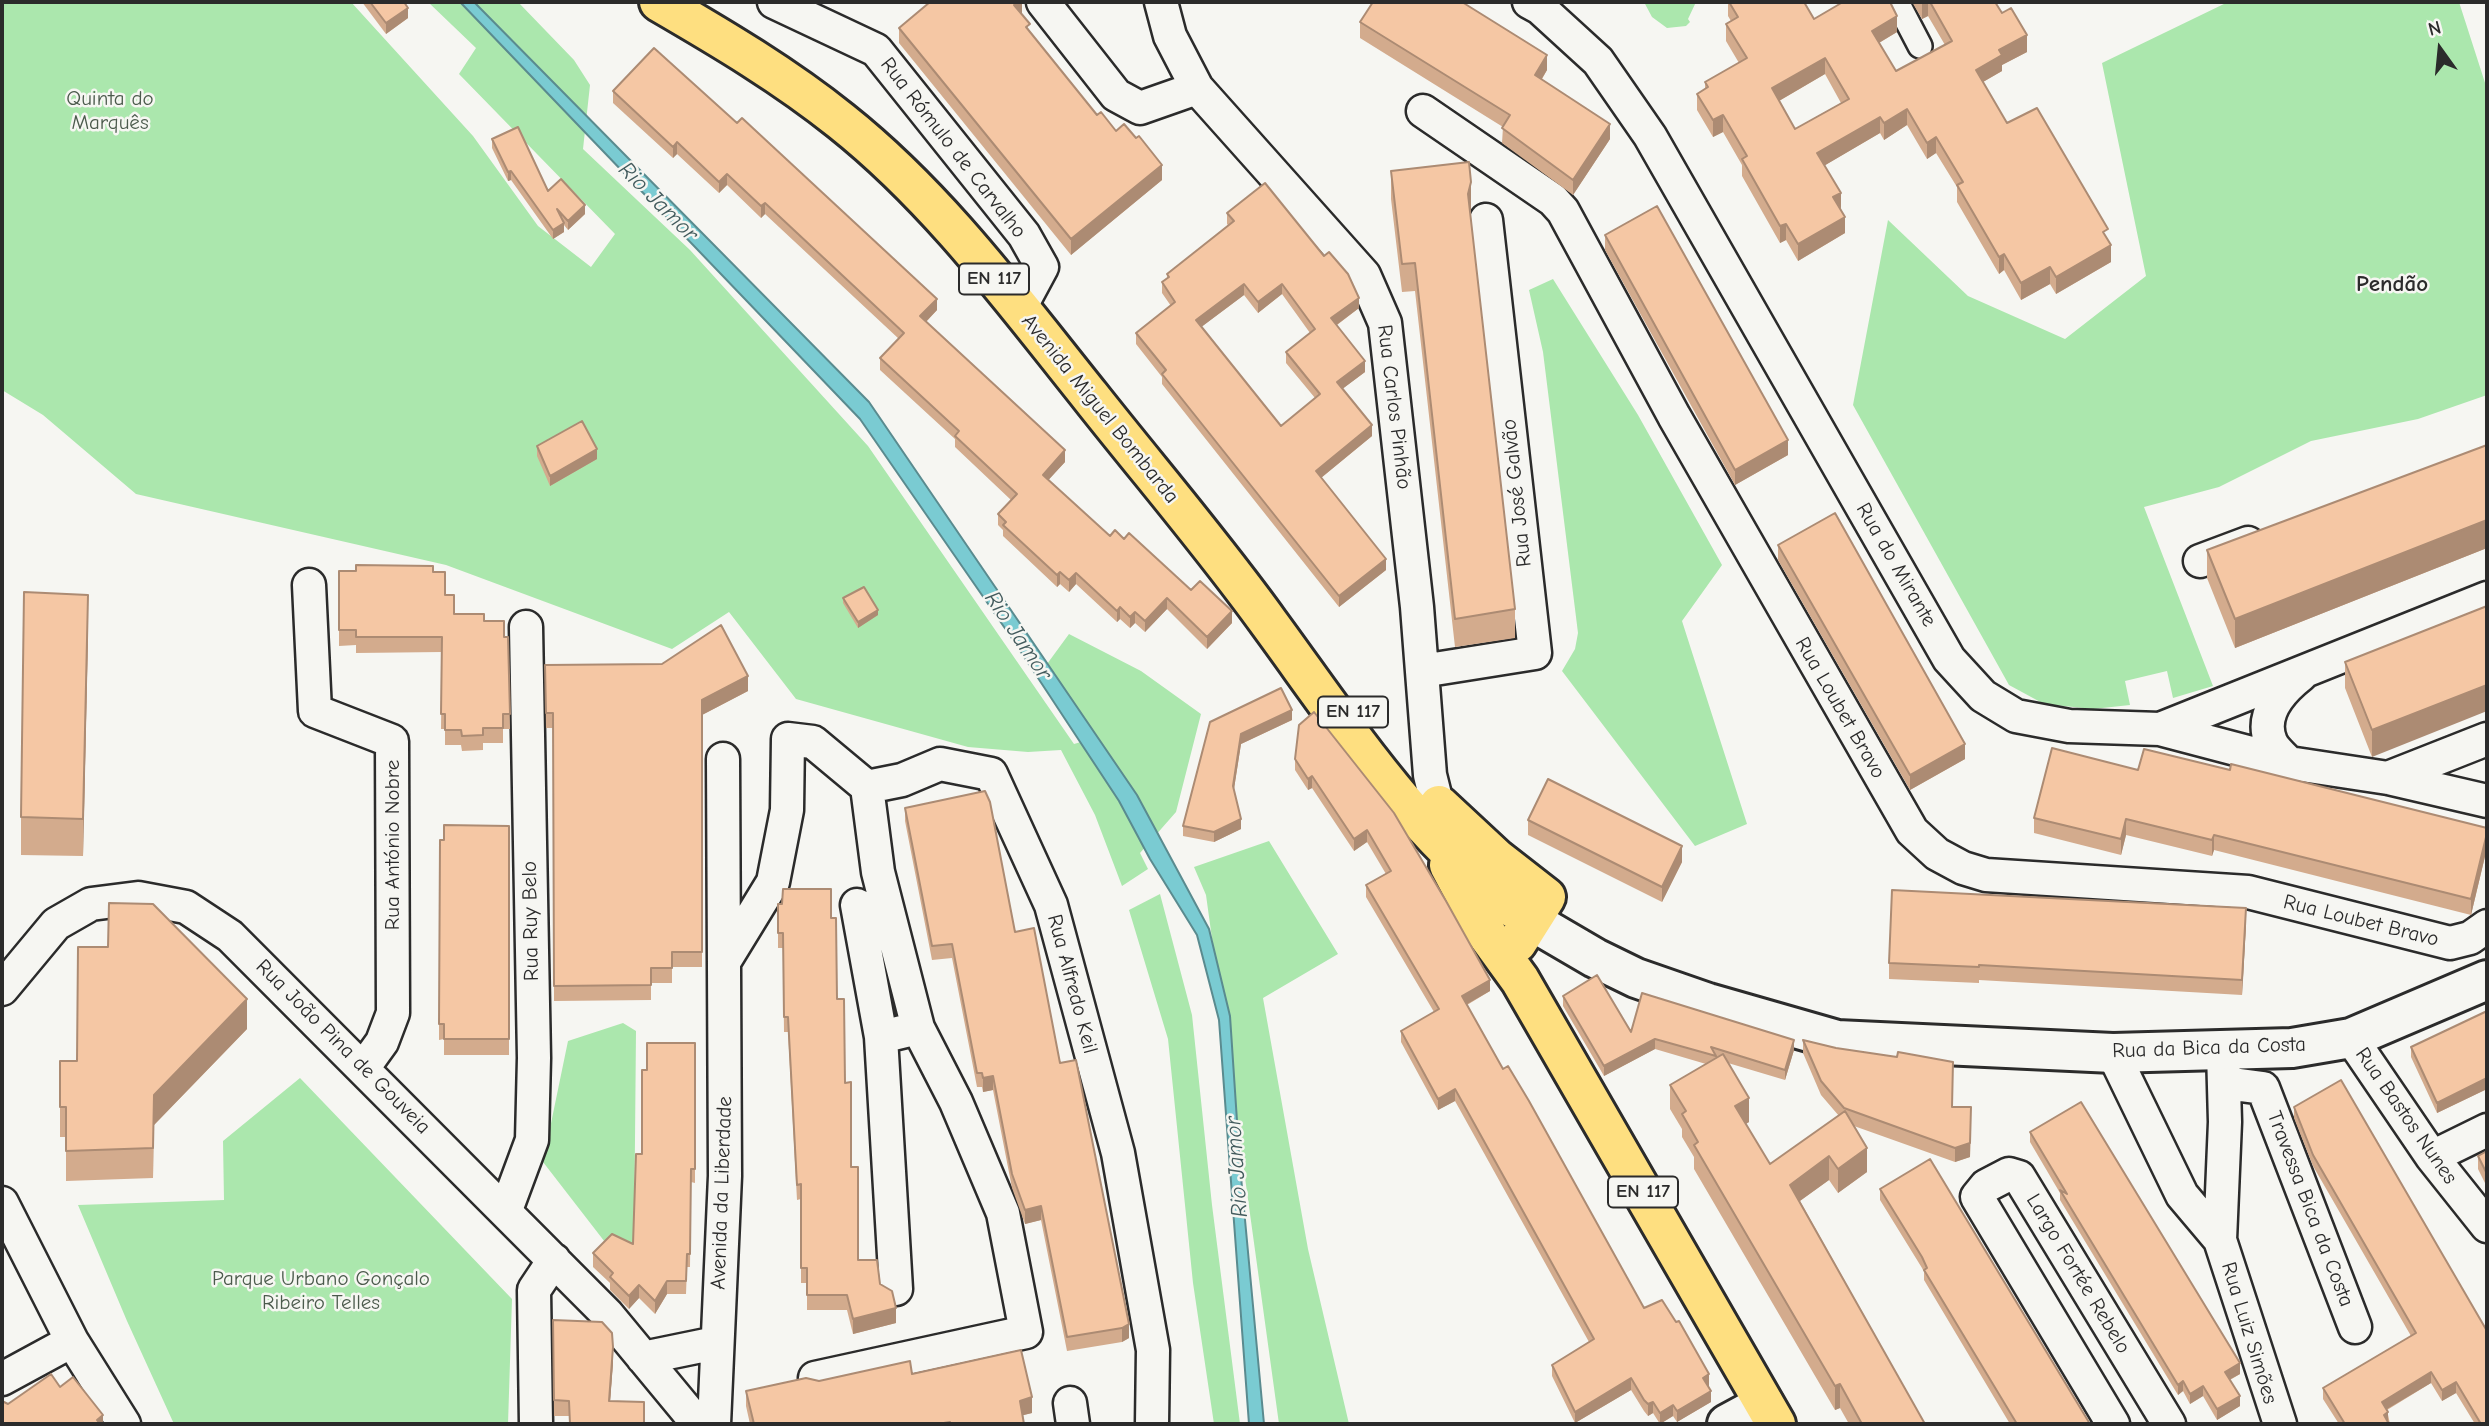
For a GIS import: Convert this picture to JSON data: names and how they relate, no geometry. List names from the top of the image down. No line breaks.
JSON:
{"streets":{"main road":["EN 117","Avenida Miguel Bombarda"],"street":["Rua Rómulo de Carvalho","Rua Carlos Pinhão","Rua José Galvão","Rua do Mirante","Rua Loubet Bravo","Rua António Nobre","Rua Ruy Belo","Rua Alfredo Keil","Rua João Pina de Gouveia","Rua da Bica da Costa","Rua Bastos Nunes","Avenida da Liberdade","Travessa Bica da Costa","Largo Fortée Rebelo","Rua Luiz Simões"]},"crossings":[["Rua Rómulo de Carvalho","Avenida Miguel Bombarda"],["Rua Carlos Pinhão","Avenida Miguel Bombarda"],["Rua Carlos Pinhão","Rua José Galvão"],["Avenida Miguel Bombarda","Rua da Bica da Costa"],["Rua António Nobre","Rua João Pina de Gouveia"],["Rua Ruy Belo","Rua João Pina de Gouveia"],["Rua da Bica da Costa","Rua Bastos Nunes"],["Rua da Bica da Costa","Travessa Bica da Costa"],["Rua da Bica da Costa","Rua Luiz Simões"],["Travessa Bica da Costa","Rua Luiz Simões"]],"districts":["Pendão"],"water":["Rio Jamor"],"parks":["Quinta do Marquês","Parque Urbano Gonçalo Ribeiro Telles"],"north":"top"}
